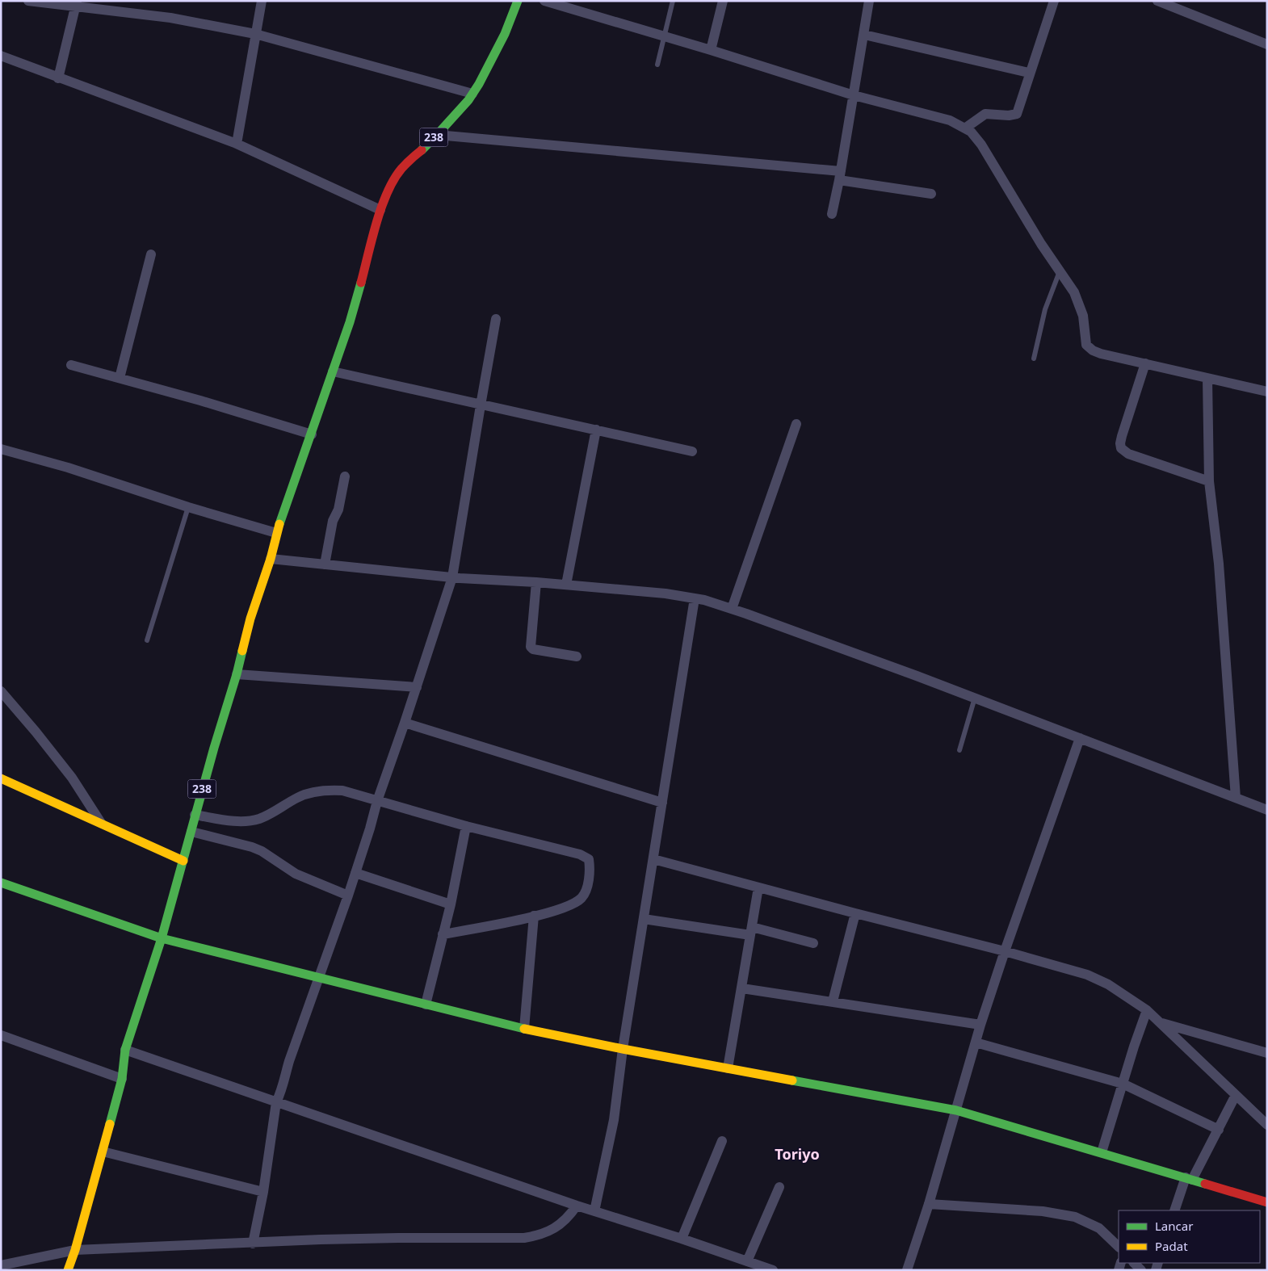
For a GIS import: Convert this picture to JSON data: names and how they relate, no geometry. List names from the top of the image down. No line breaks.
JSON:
{"streets":{"street":["238"]},"districts":["Toriyo"],"legend":["Lancar","Padat"]}
